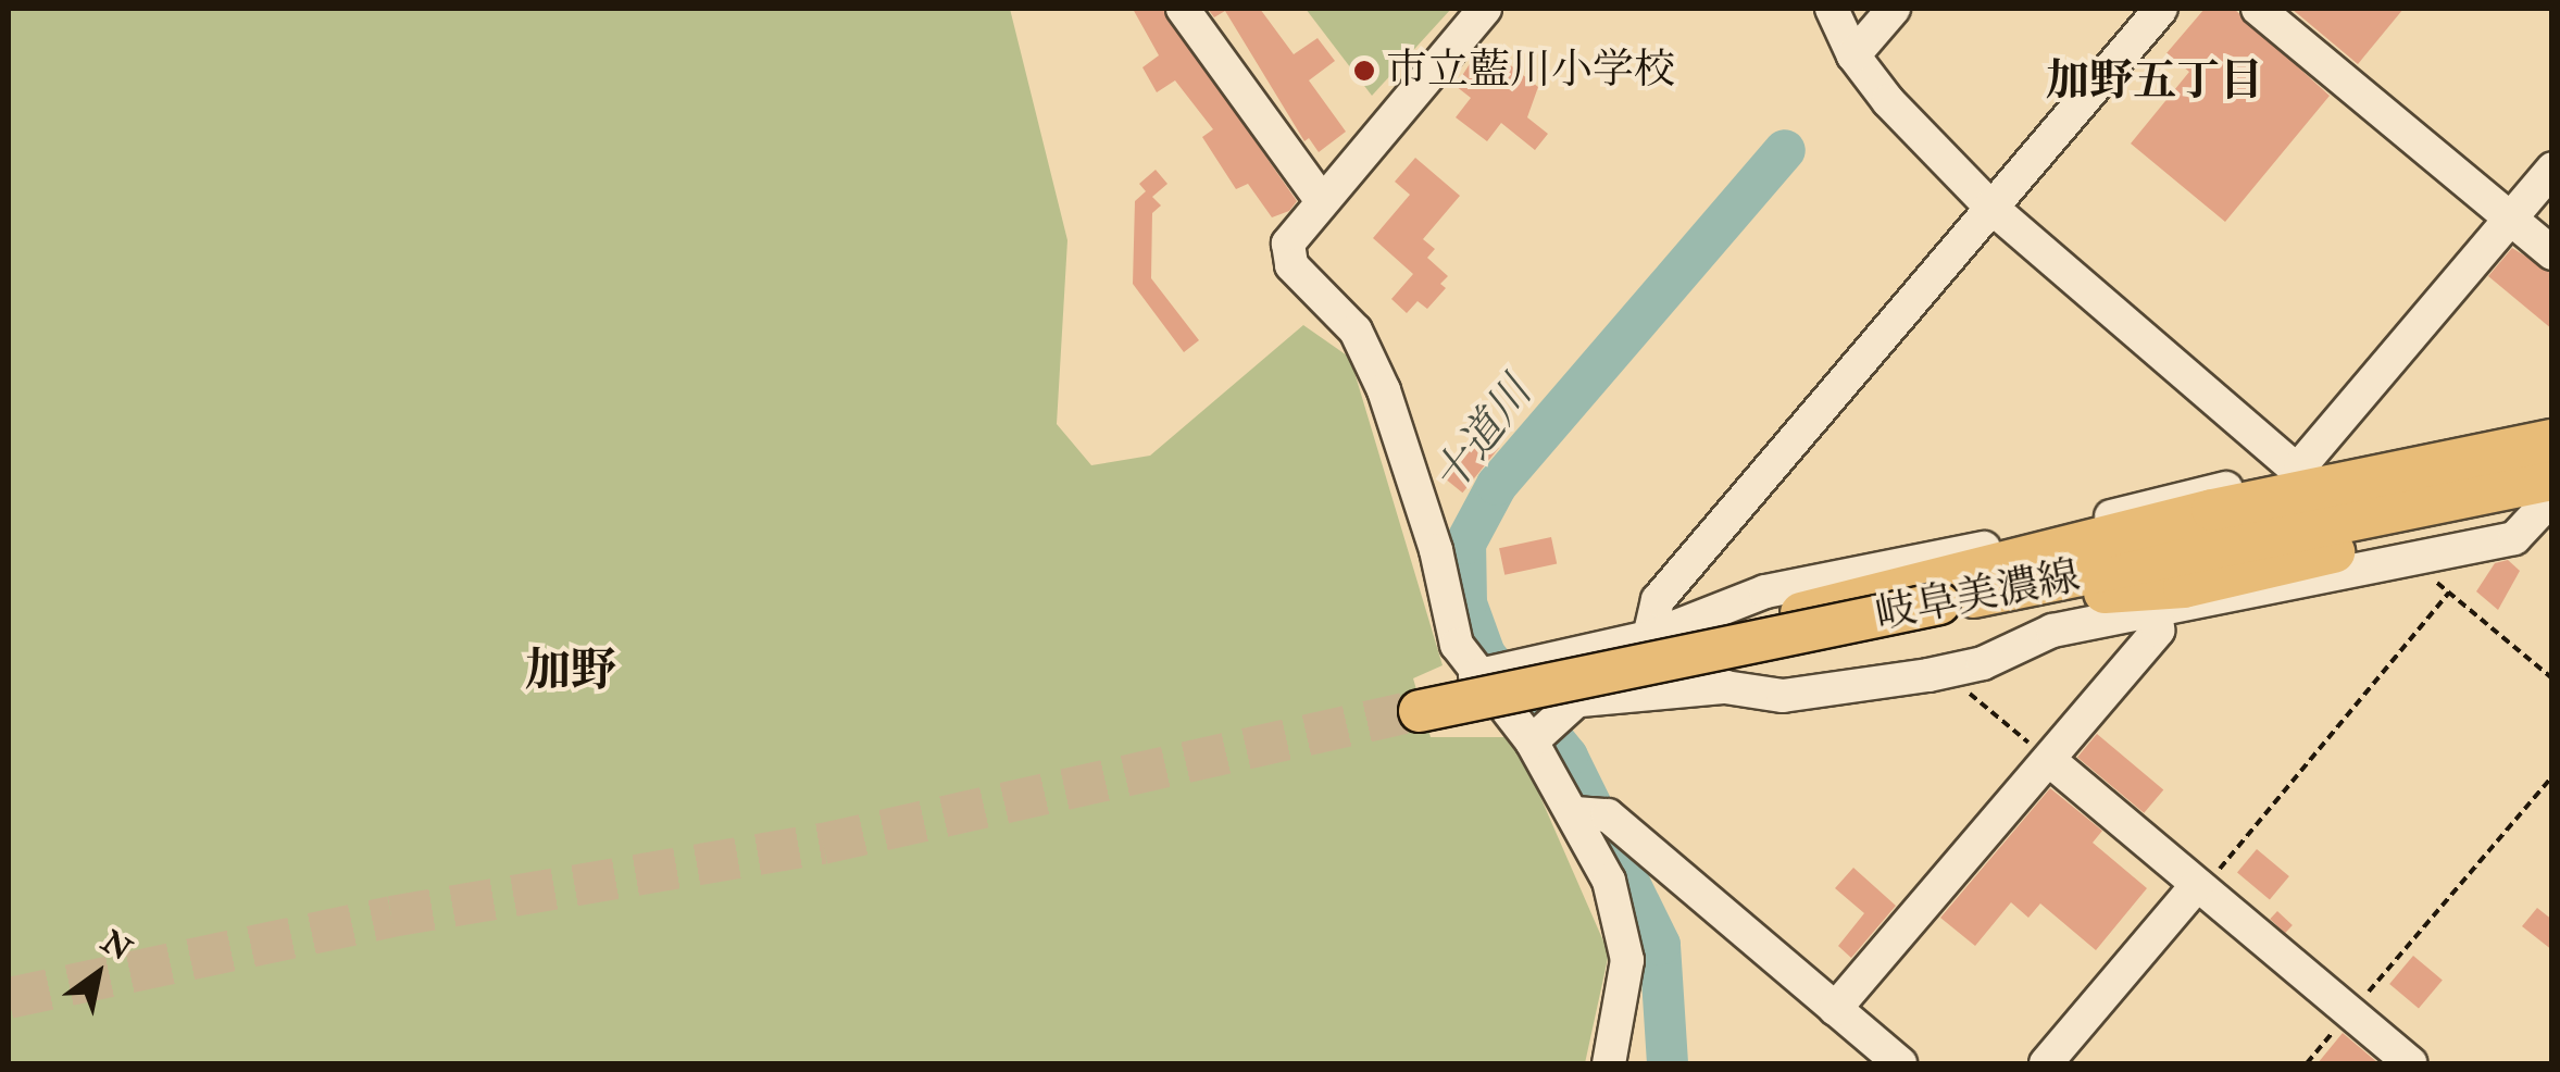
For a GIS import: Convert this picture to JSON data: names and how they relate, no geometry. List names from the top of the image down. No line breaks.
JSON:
{"streets":{"main road":["岐阜美濃線"]},"districts":["加野五丁目","加野"],"water":["十道川"],"places":["市立藍川小学校"],"north":"top right"}
